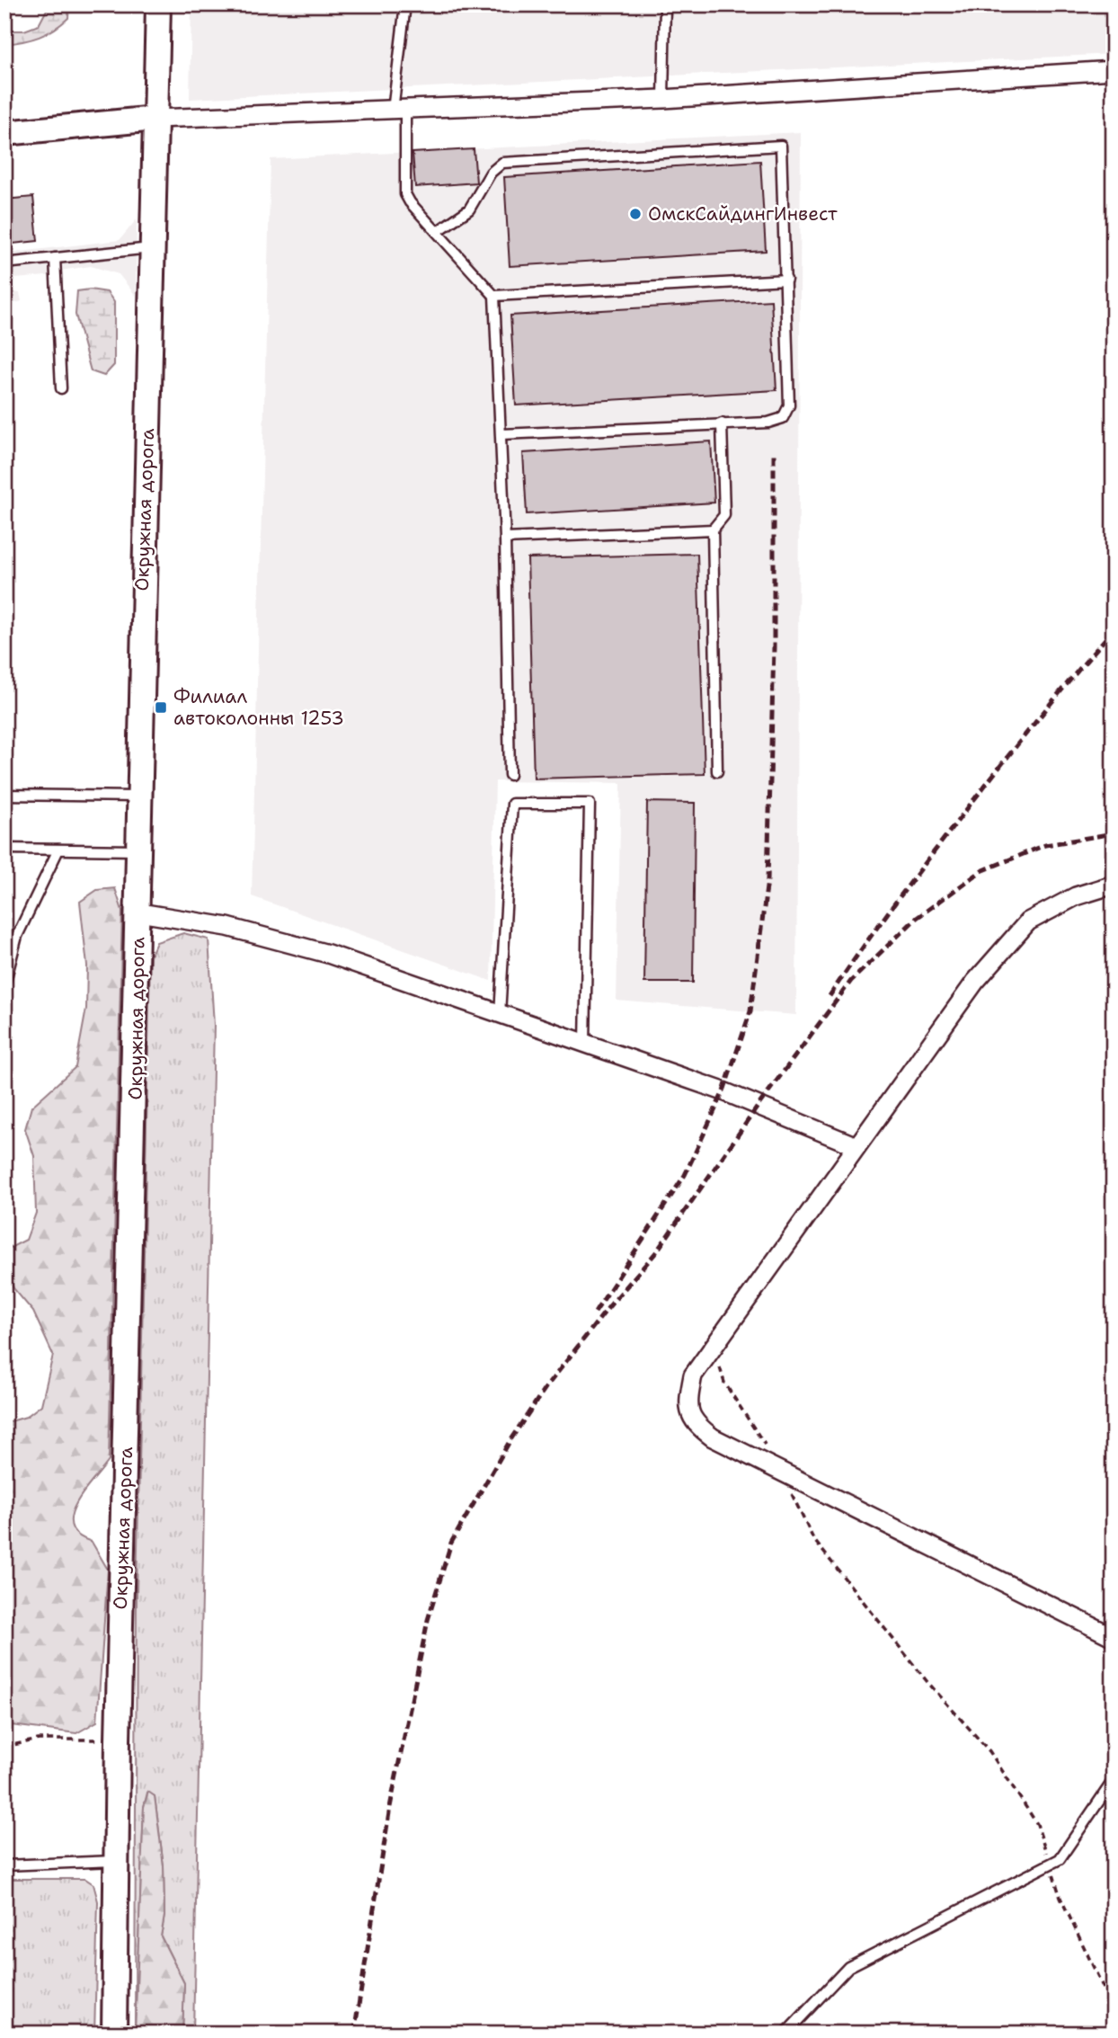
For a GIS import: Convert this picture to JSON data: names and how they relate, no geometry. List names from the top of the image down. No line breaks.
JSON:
{"streets":{"main road":["Окружная дорога"]},"places":{"other":["ОмскСайдингИнвест"],"transit":["Филиал автоколонны 1253"]}}
